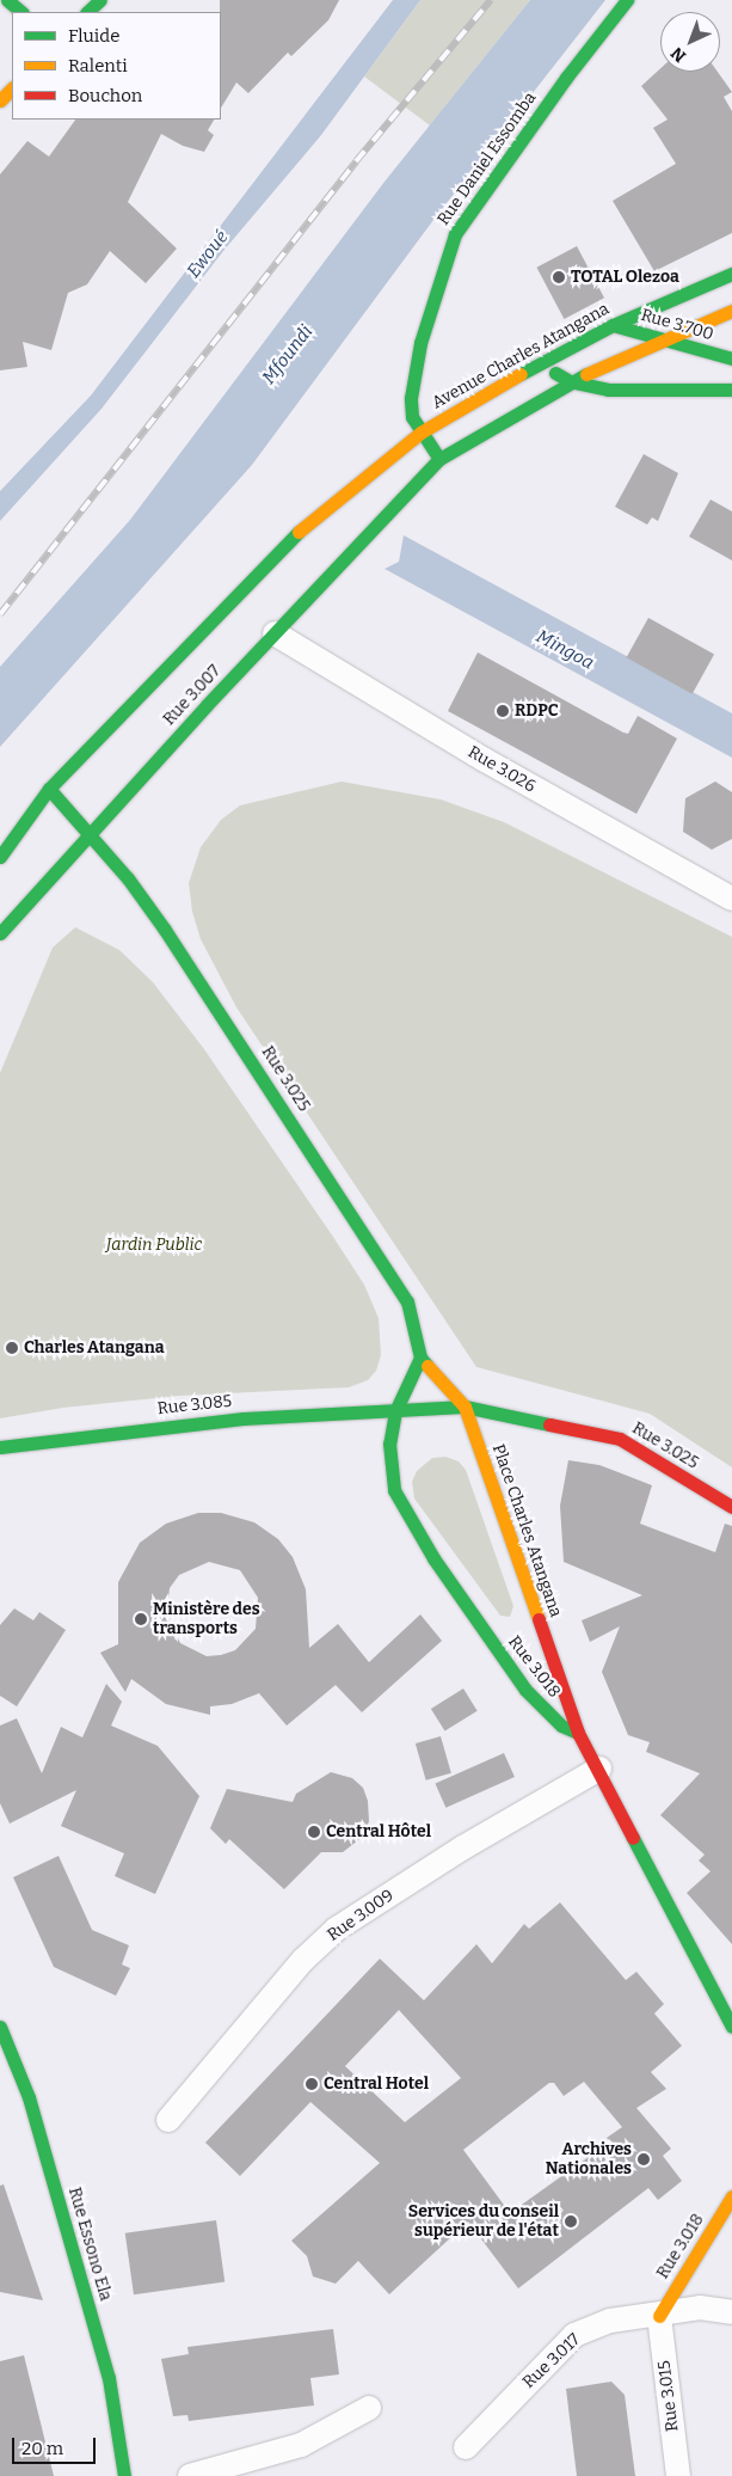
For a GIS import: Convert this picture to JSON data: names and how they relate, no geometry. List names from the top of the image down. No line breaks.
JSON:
{"streets":{"main road":["Rue Daniel Essomba","Rue 3.700","Avenue Charles Atangana","Rue 3.007","Rue 3.025","Rue 3.085","Place Charles Atangana","Rue 3.018","Rue Essono Ela"],"street":["Rue 3.026","Rue 3.009","Rue 3.017","Rue 3.015"]},"crossings":[["Rue Daniel Essomba","Avenue Charles Atangana"],["Rue Daniel Essomba","Rue 3.007"],["Rue 3.700","Avenue Charles Atangana"],["Avenue Charles Atangana","Rue 3.025"],["Rue 3.007","Rue 3.026"],["Rue 3.007","Rue 3.025"],["Rue 3.025","Place Charles Atangana"],["Rue 3.085","Rue 3.018"],["Place Charles Atangana","Rue 3.018"],["Rue 3.018","Rue 3.009"],["Rue 3.018","Rue 3.017"],["Rue 3.018","Rue 3.015"],["Rue 3.017","Rue 3.015"]],"water":["Ewoué","Mfoundi","Mingoa"],"parks":["Jardin Public"],"places":["TOTAL Olezoa","RDPC","Charles Atangana","Ministère des transports","Central Hôtel","Central Hotel","Archives Nationales","Services du conseil supérieur de l'état"],"legend":["Fluide","Ralenti","Bouchon"],"scale_bar":"20 m","north":"bottom left"}
